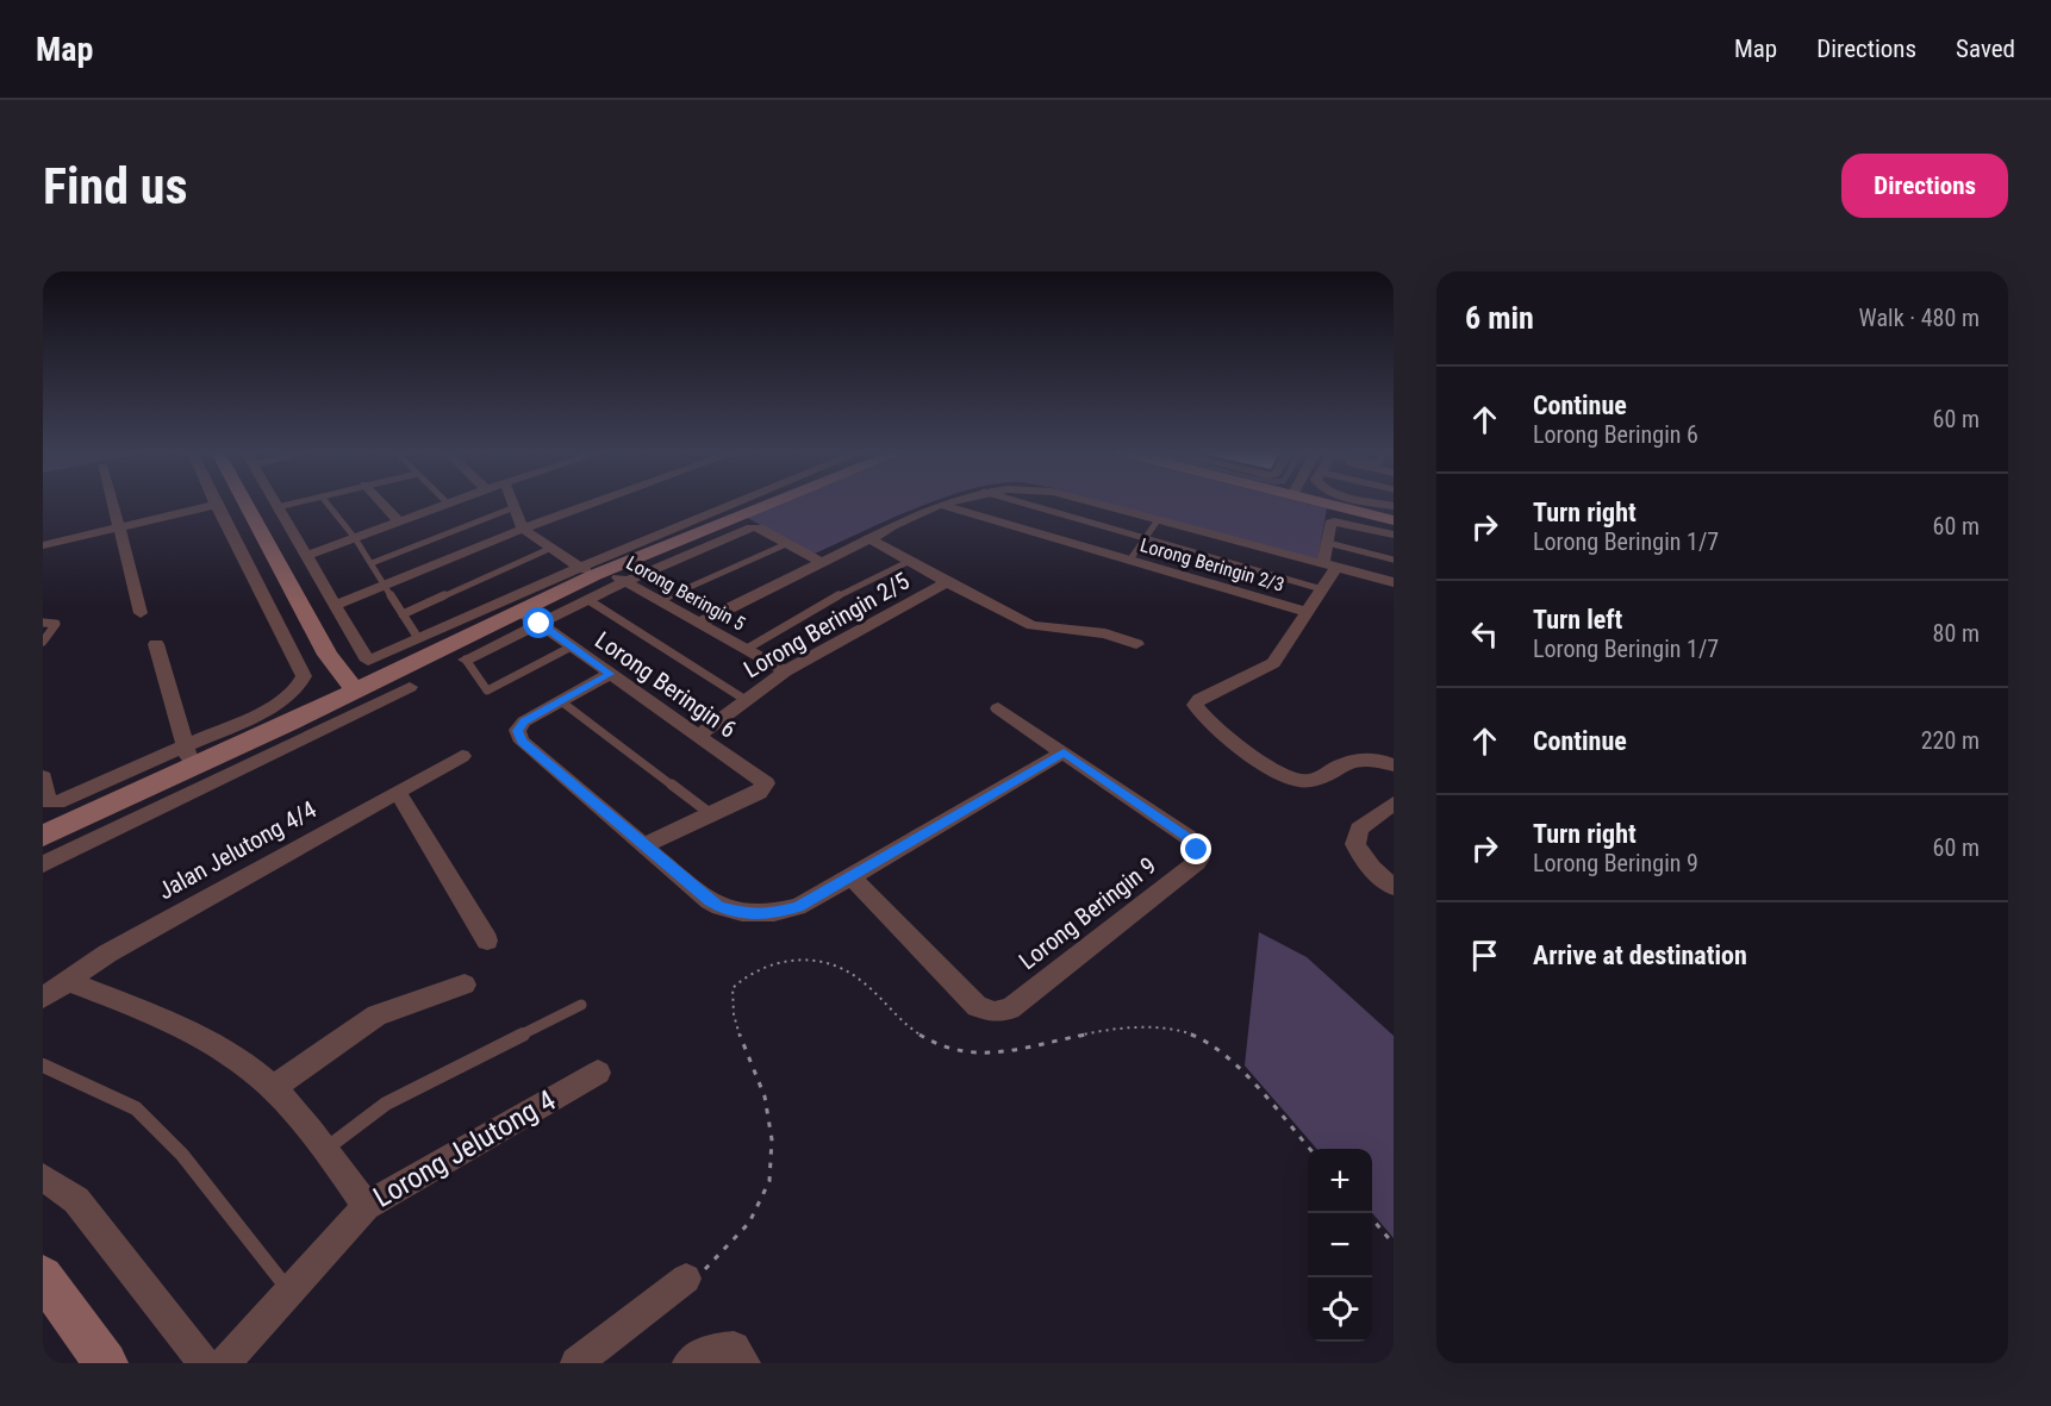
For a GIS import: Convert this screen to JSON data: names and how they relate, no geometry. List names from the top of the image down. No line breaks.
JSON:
{"streets":{"street":["Lorong Beringin 2/3","Lorong Beringin 5","Lorong Beringin 2/5","Lorong Beringin 6","Jalan Jelutong 4/4","Lorong Beringin 9","Lorong Jelutong 4"]},"crossings":[["Lorong Beringin 5","Lorong Beringin 2/5"],["Lorong Beringin 2/5","Lorong Beringin 6"]],"page":{"header":"Map","nav":["Map","Directions","Saved"],"buttons":"Directions","title":"Find us","heading":["6 min","Walk · 480 m"],"list":[["Continue","Lorong Beringin 6","60 m"],["Turn right","Lorong Beringin 1/7","60 m"],["Turn left","Lorong Beringin 1/7","80 m"],["Continue","220 m"],["Turn right","Lorong Beringin 9","60 m"],"Arrive at destination"],"map_buttons":["+","−"]}}
